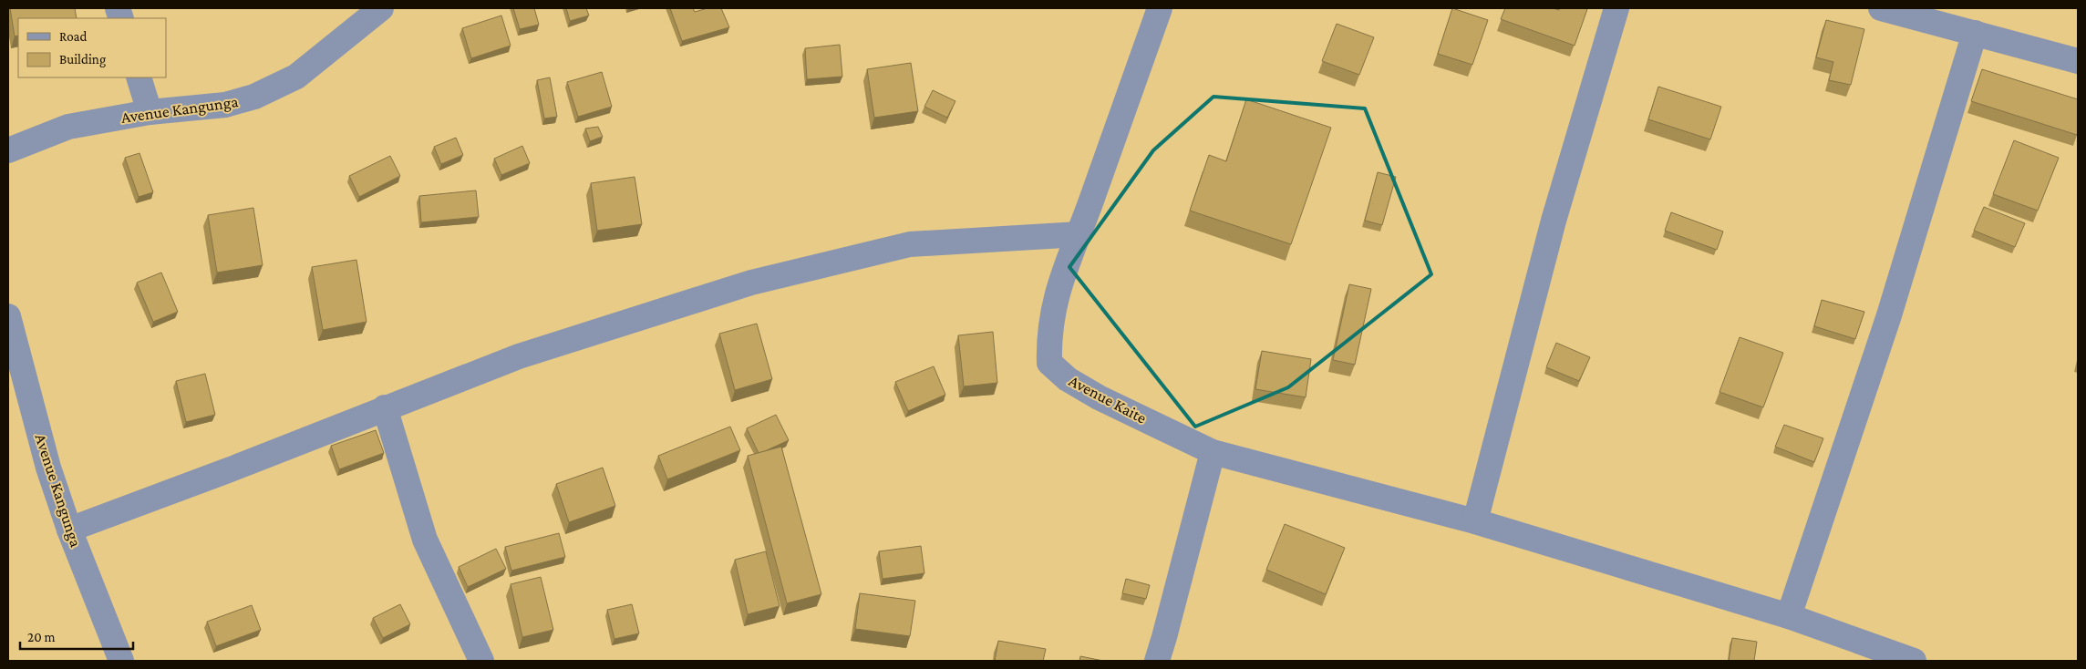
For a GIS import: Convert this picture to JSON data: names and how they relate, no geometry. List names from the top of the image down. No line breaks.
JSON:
{"streets":{"street":["Avenue Kangunga","Avenue Kaite"]},"legend":["Road","Building"],"scale_bar":"20 m"}
